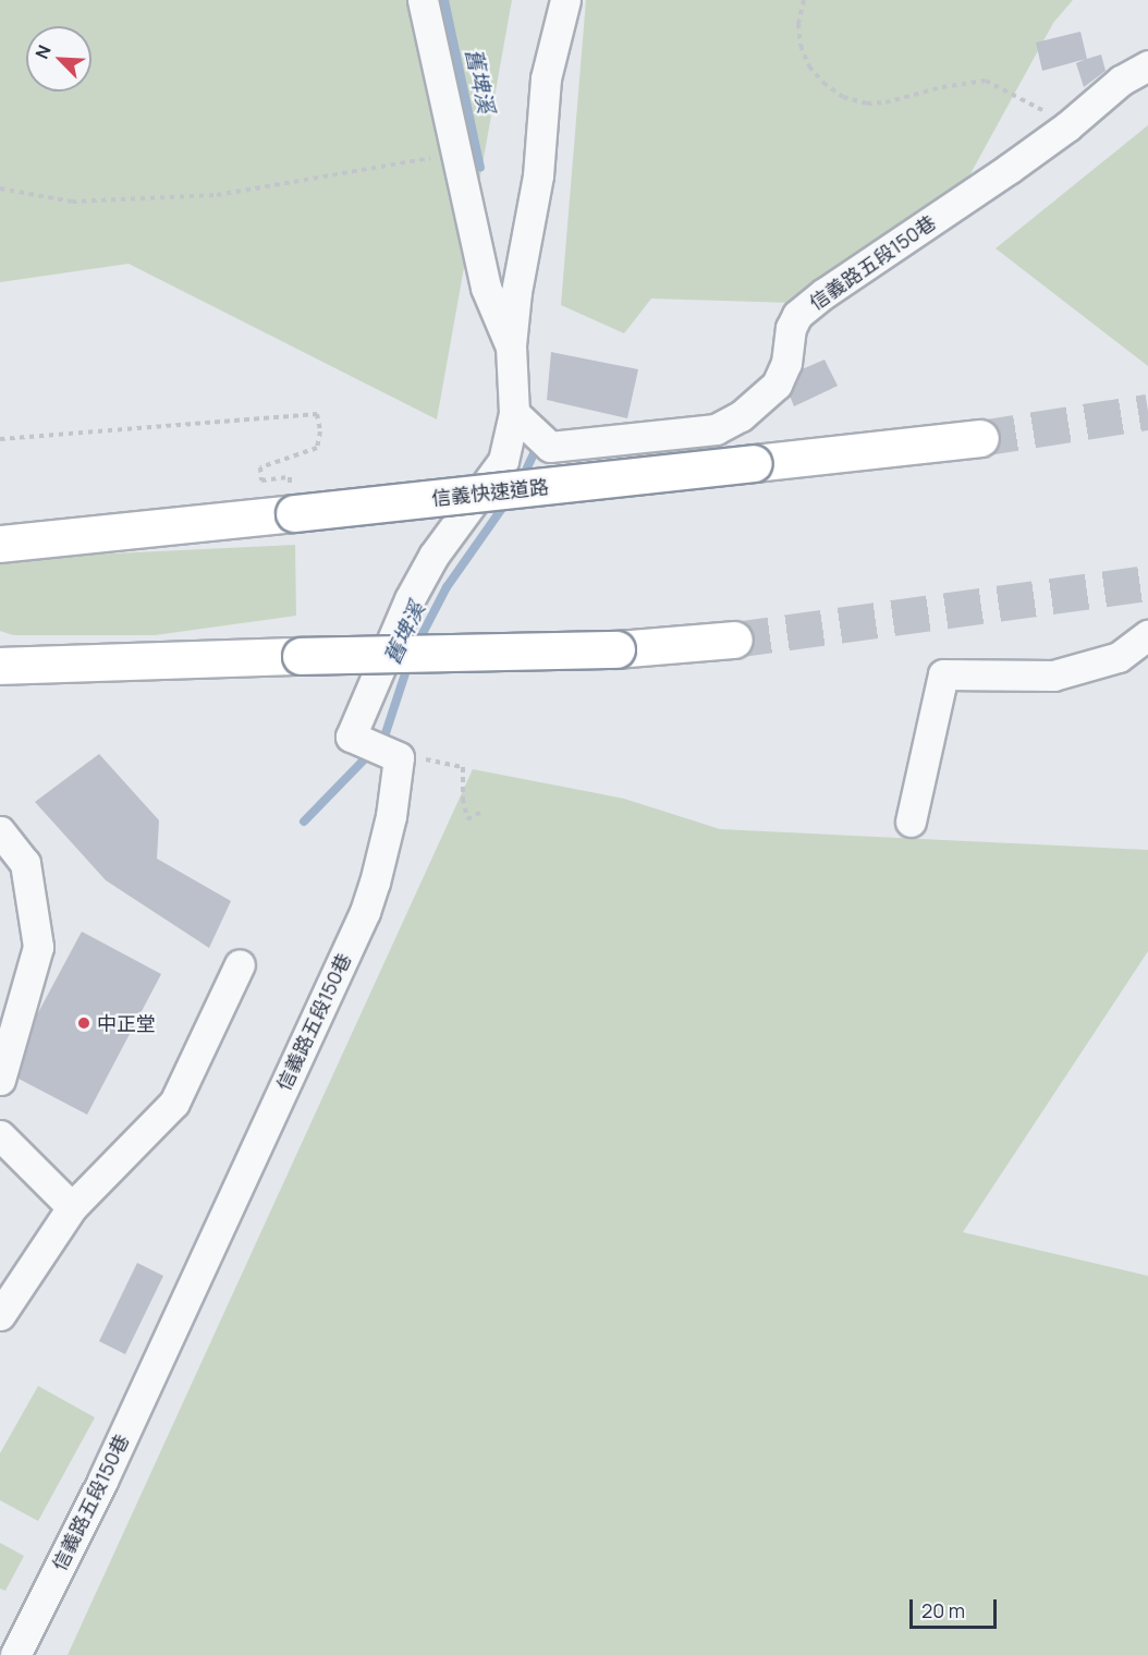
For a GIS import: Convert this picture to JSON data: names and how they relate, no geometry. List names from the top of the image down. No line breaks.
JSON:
{"streets":{"highway":["信義快速道路"],"street":["信義路五段150巷"]},"water":["舊埤溪"],"places":["中正堂"],"scale_bar":"20 m","north":"top left"}
